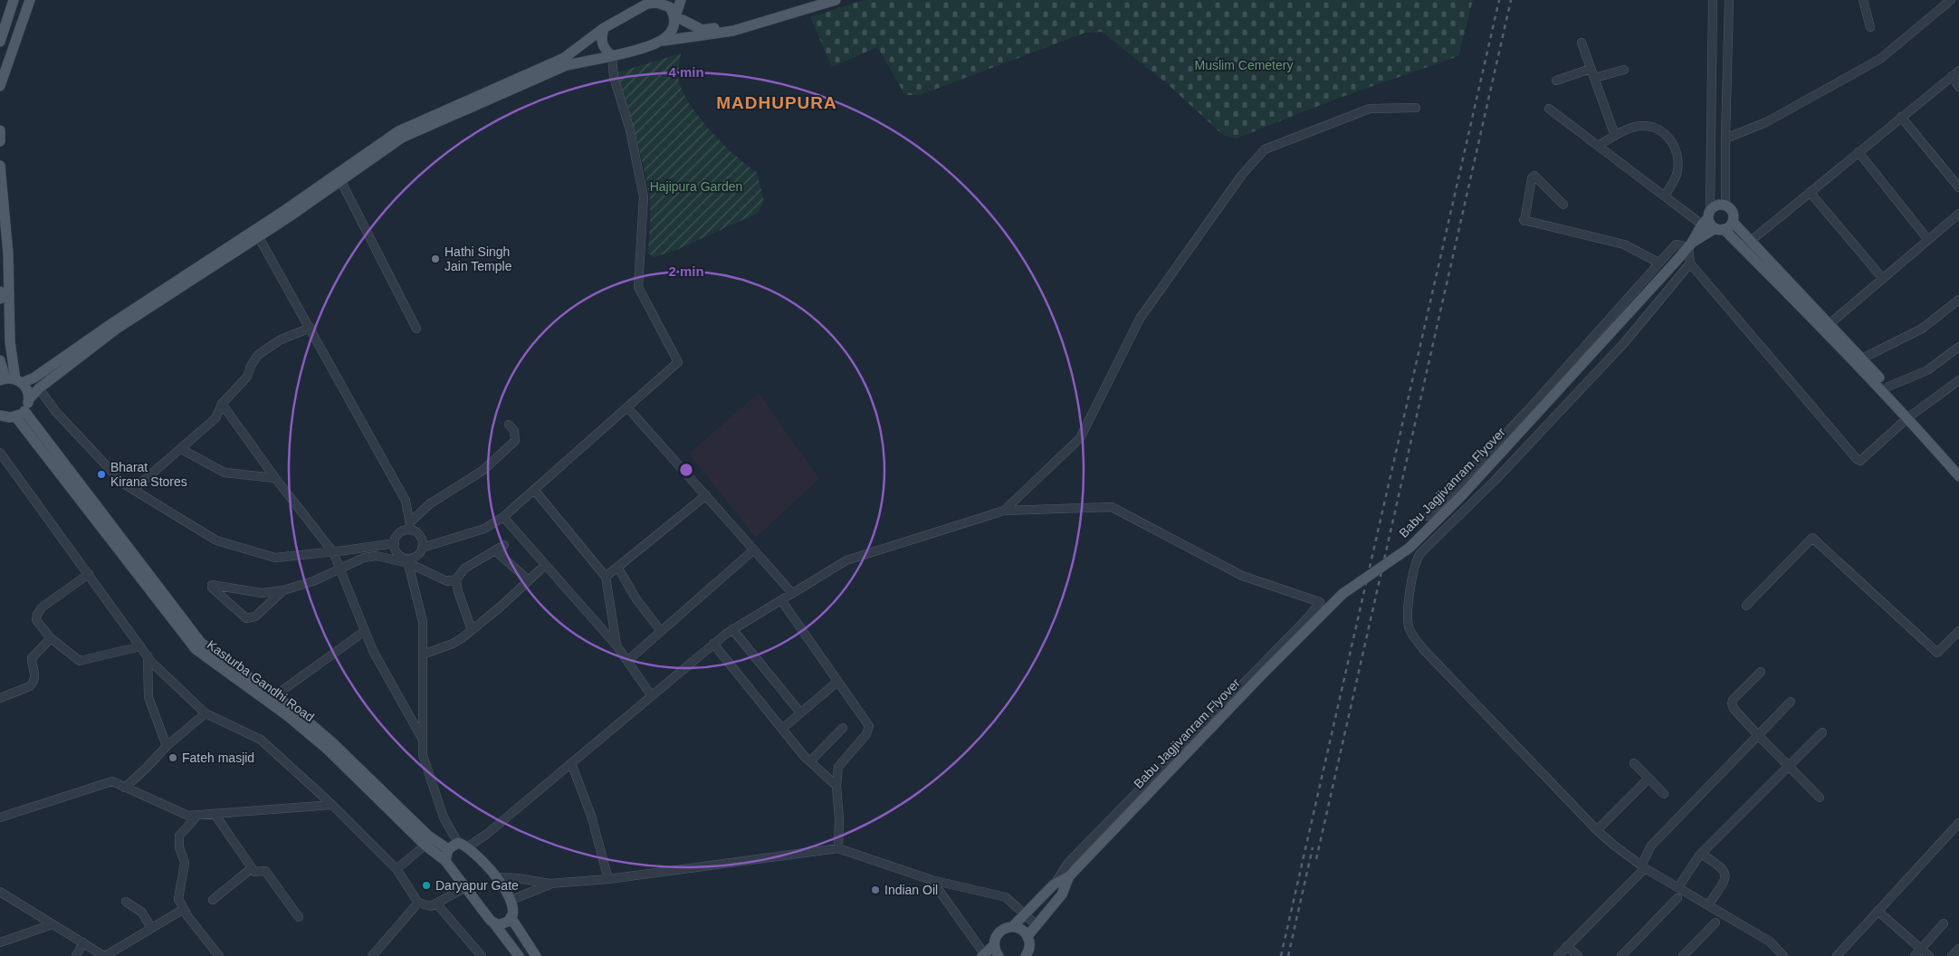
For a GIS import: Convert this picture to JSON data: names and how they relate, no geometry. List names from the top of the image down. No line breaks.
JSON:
{"streets":{"main road":["Babu Jagjivanram Flyover","Kasturba Gandhi Road"]},"districts":["MADHUPURA"],"parks":["Muslim Cemetery","Hajipura Garden"],"places":["Hathi Singh Jain Temple","Bharat Kirana Stores","Fateh masjid","Daryapur Gate","Indian Oil"],"rings":["4 min","2 min"]}
